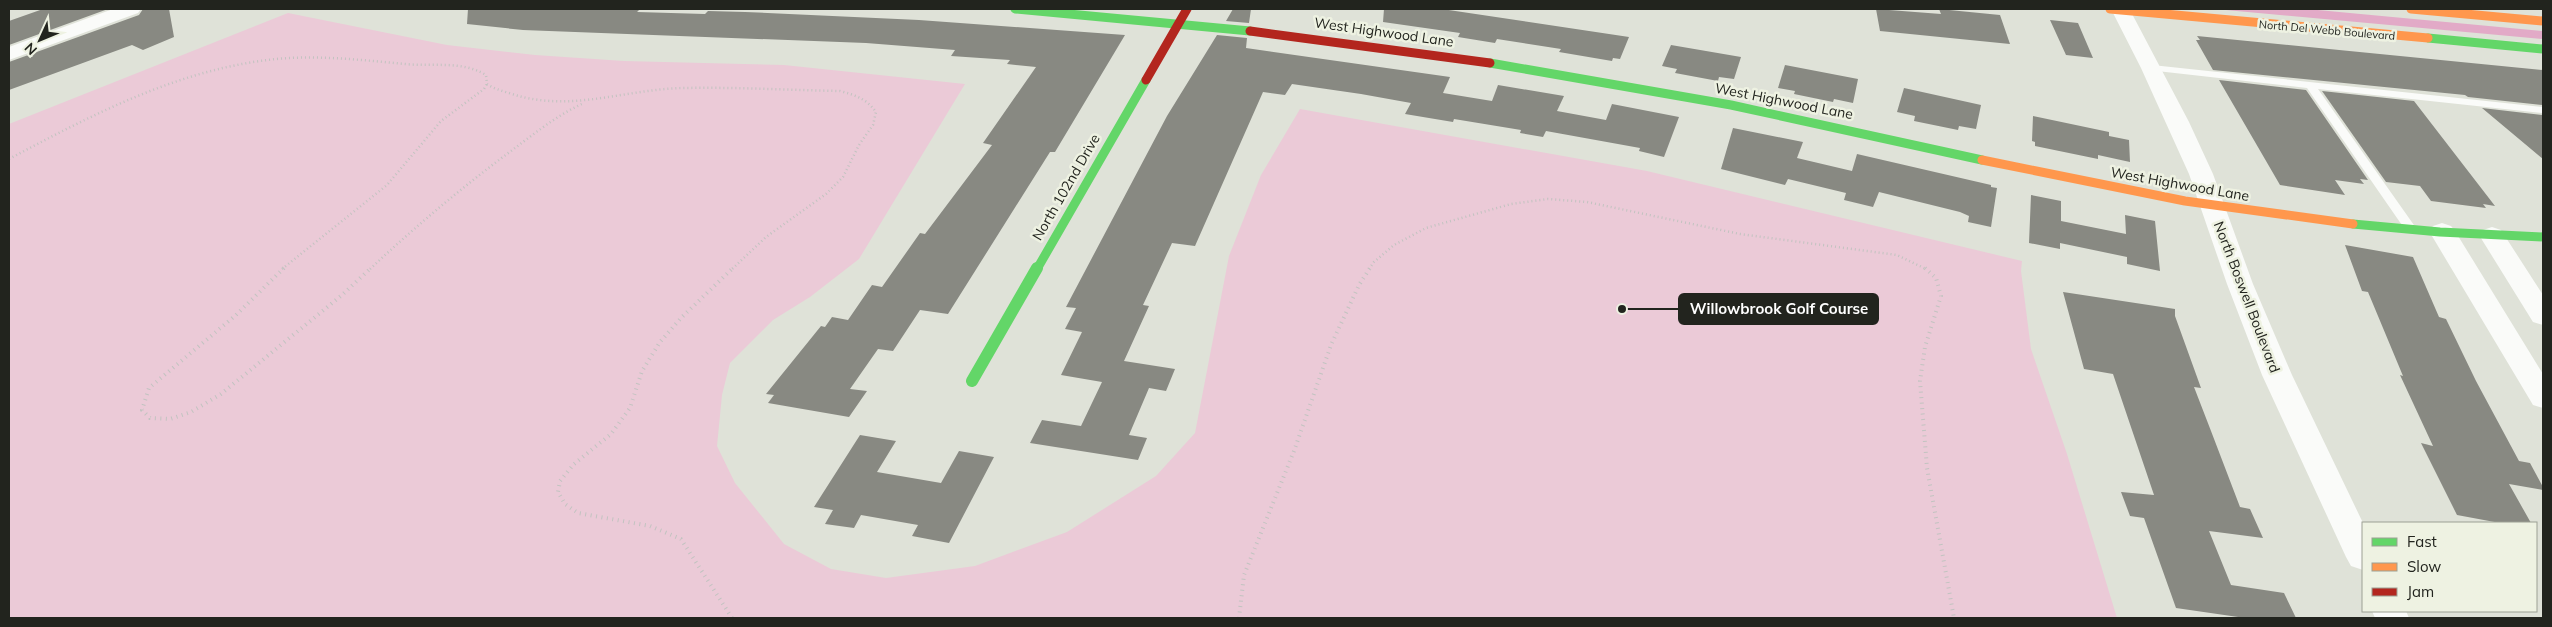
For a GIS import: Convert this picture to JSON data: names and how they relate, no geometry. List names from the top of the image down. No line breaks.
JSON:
{"streets":{"street":["North Del Webb Boulevard","West Highwood Lane","North 102nd Drive","North Boswell Boulevard"]},"crossings":[["North Del Webb Boulevard","North Boswell Boulevard"],["West Highwood Lane","North 102nd Drive"],["West Highwood Lane","North Boswell Boulevard"]],"places":["Willowbrook Golf Course"],"legend":["Fast","Slow","Jam"],"north":"bottom left"}
